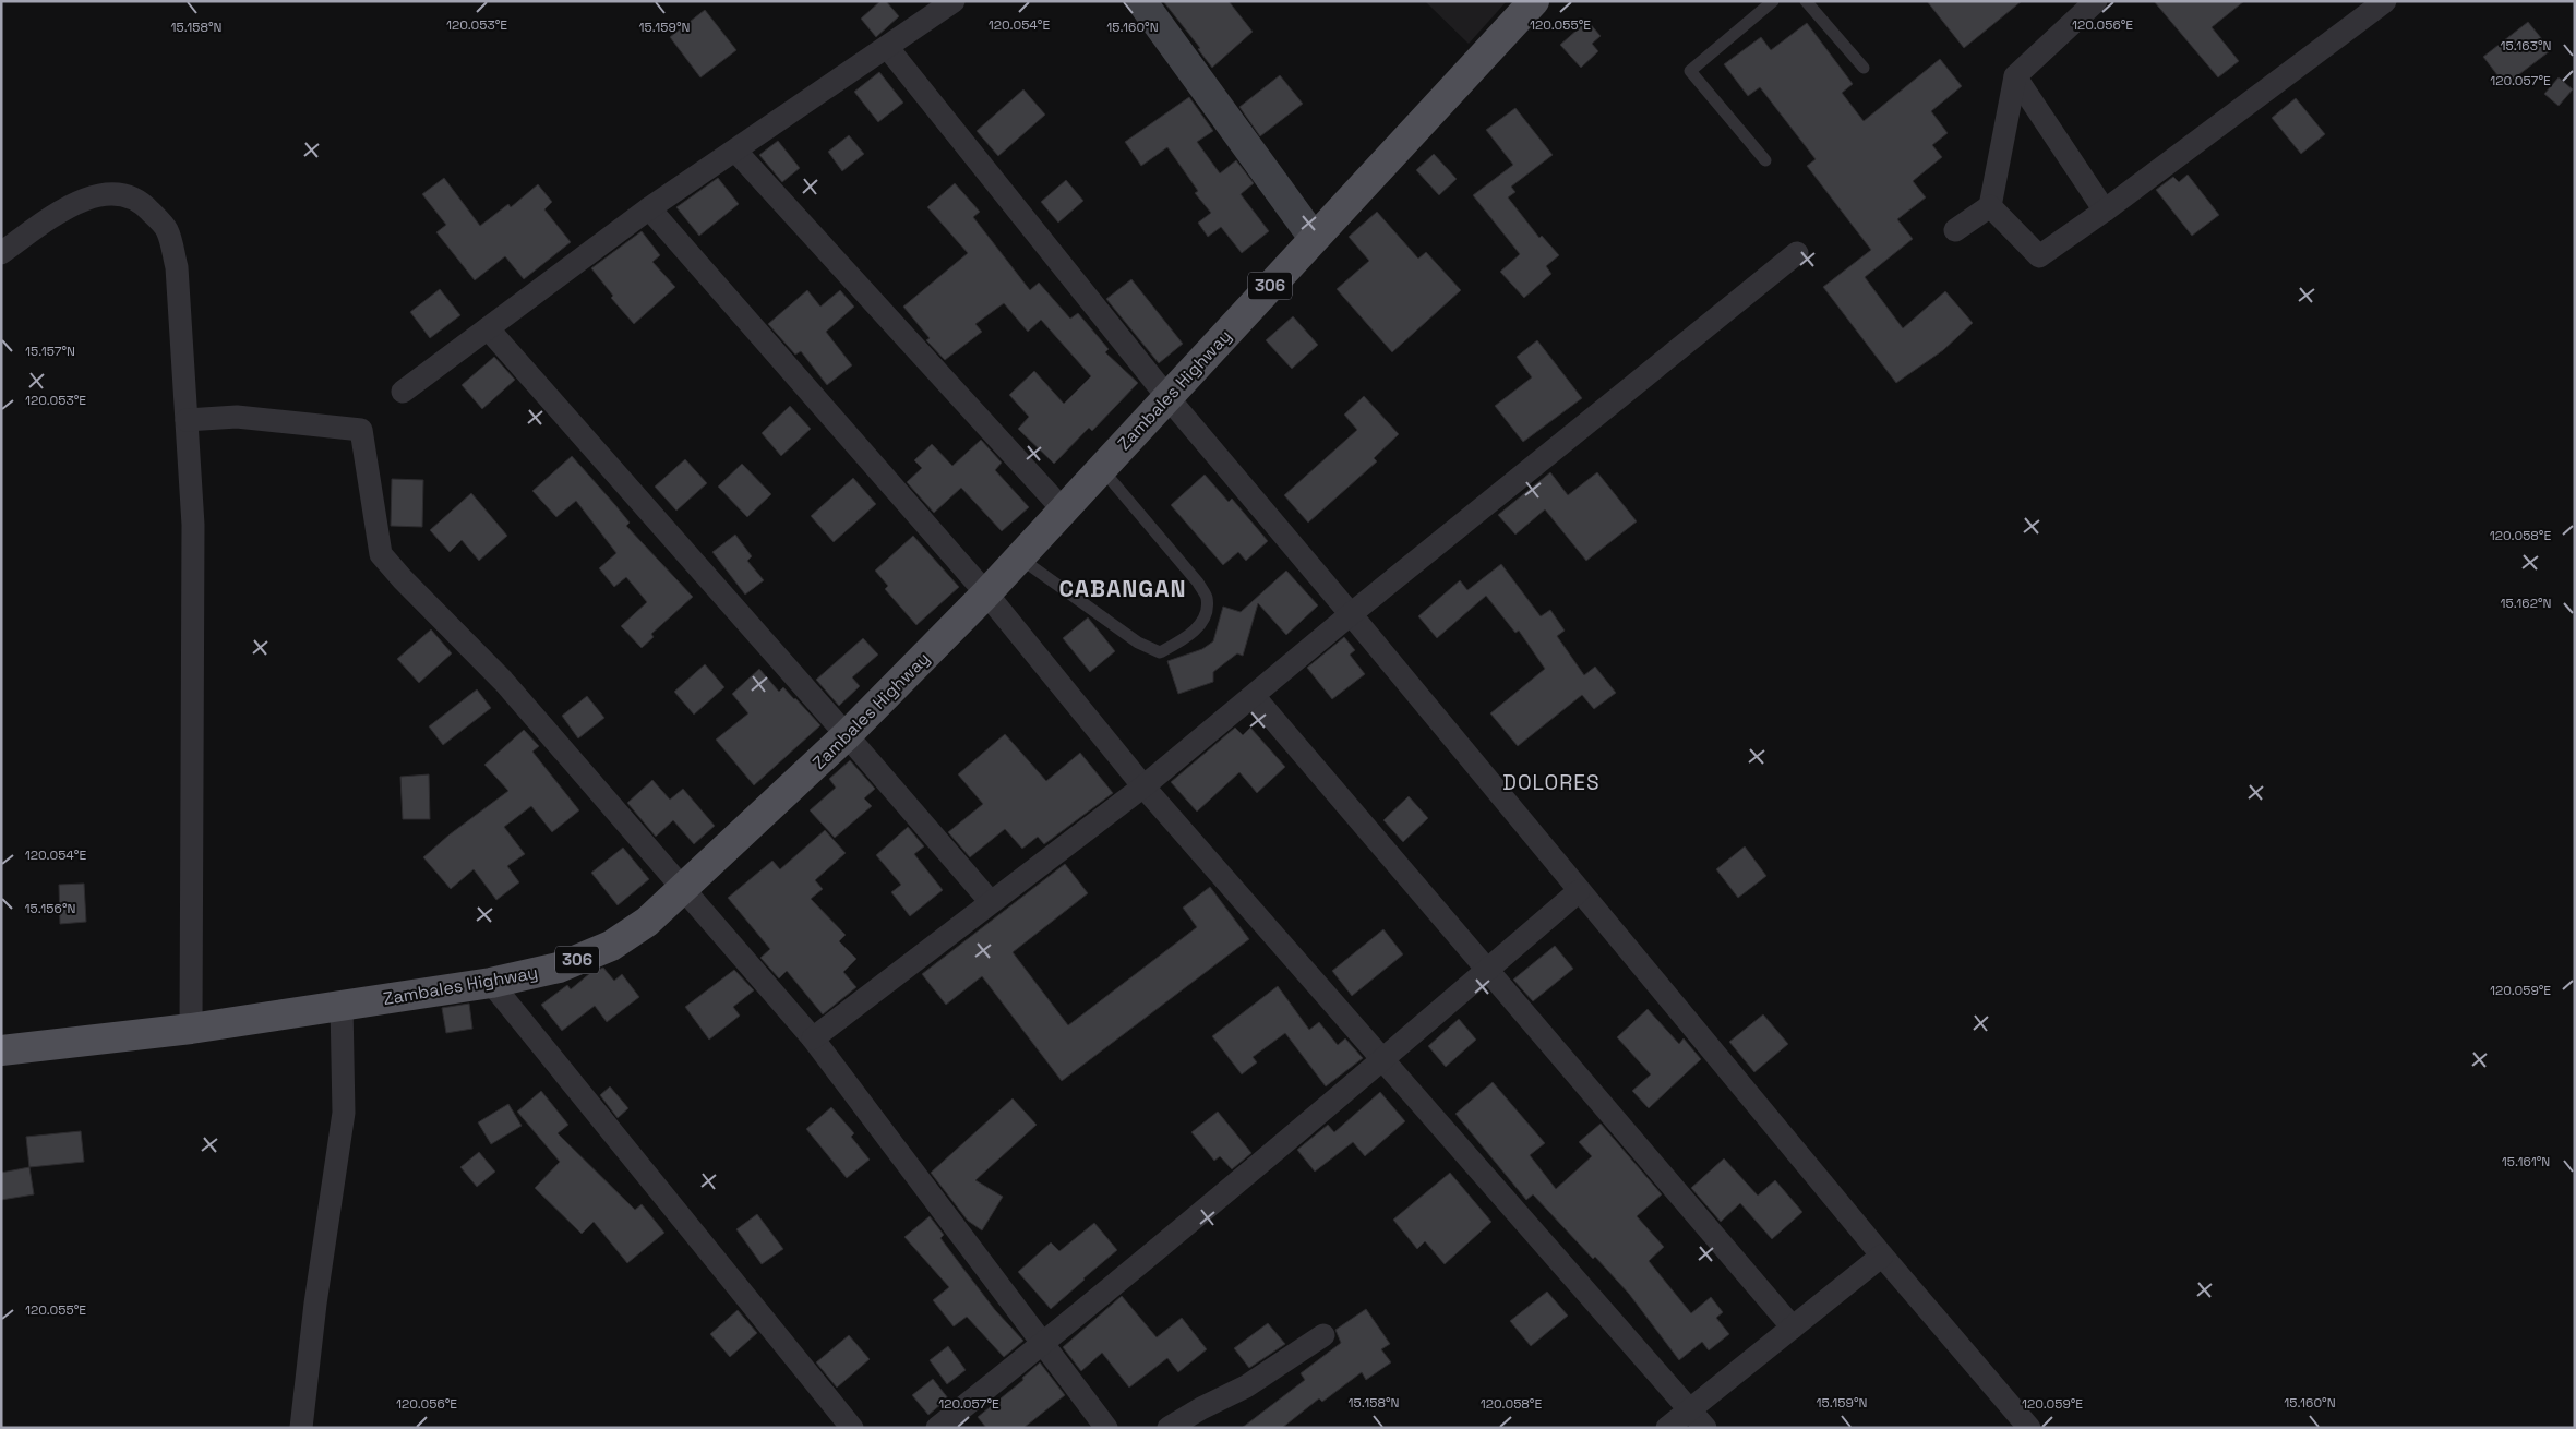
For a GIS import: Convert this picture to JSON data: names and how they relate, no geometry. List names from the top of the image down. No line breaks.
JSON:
{"streets":{"main road":["306","Zambales Highway"]},"districts":["CABANGAN","DOLORES"],"coordinates":["120.053°E","120.054°E","120.055°E","120.056°E","15.158°N","15.159°N","15.160°N","15.163°N","120.057°E","15.157°N","120.058°E","15.162°N","15.156°N","120.059°E","15.161°N"]}
